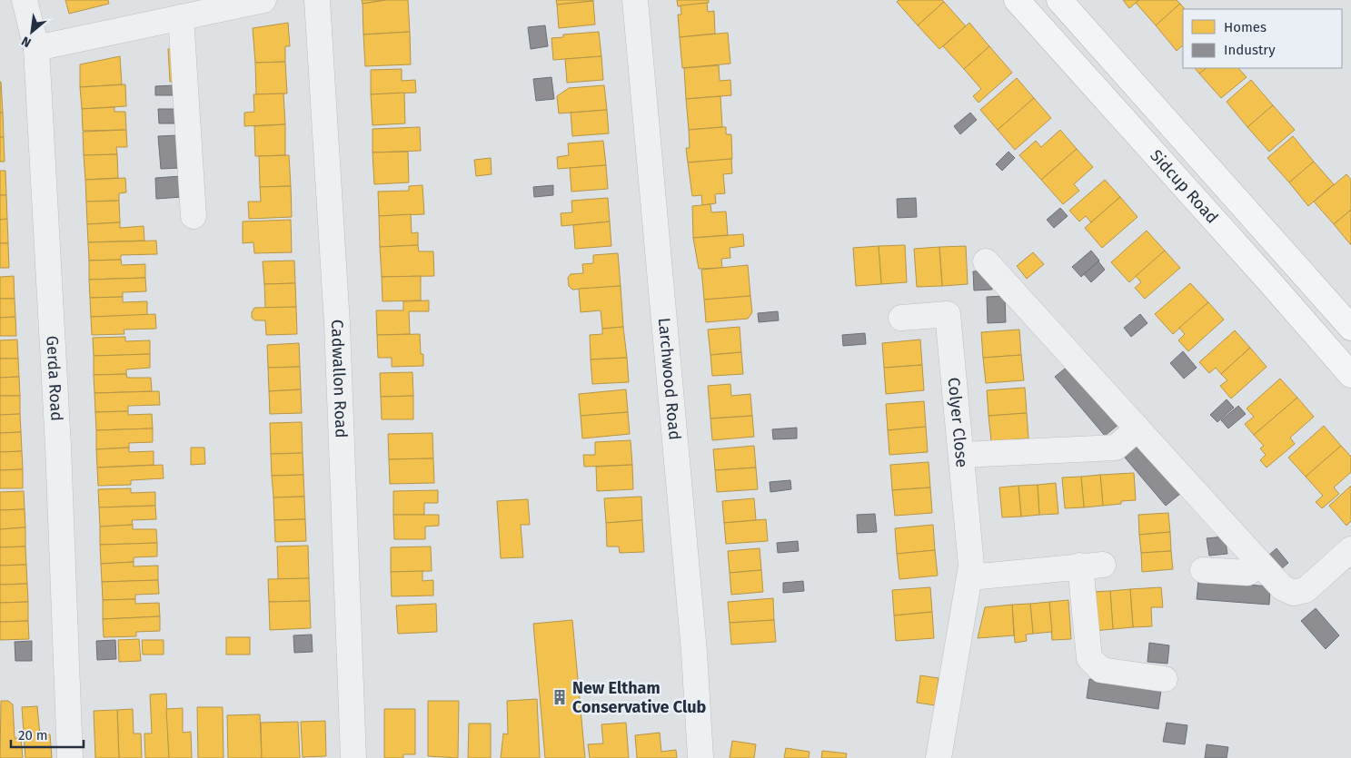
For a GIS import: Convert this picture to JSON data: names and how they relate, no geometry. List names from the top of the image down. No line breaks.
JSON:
{"streets":{"highway":["Sidcup Road"],"street":["Gerda Road","Cadwallon Road","Larchwood Road","Colyer Close"]},"places":{"building":["New Eltham Conservative Club"]},"legend":["Homes","Industry"],"scale_bar":"20 m","north":"bottom left"}
